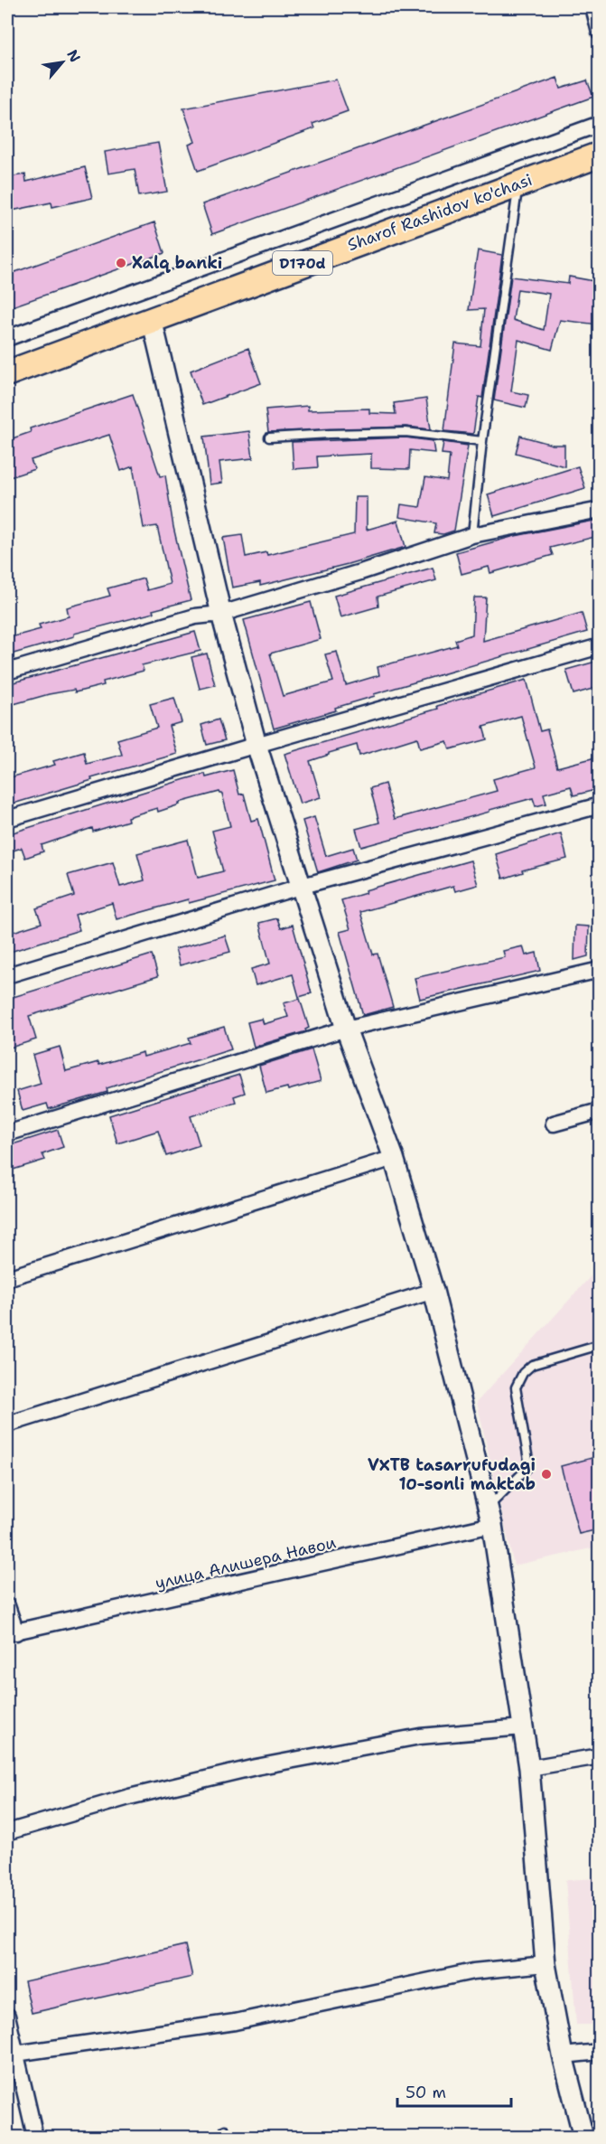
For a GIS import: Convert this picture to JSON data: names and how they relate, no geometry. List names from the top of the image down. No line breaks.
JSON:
{"streets":{"main road":["Sharof Rashidov ko'chasi","D170d"],"street":["улица Алишера Навои"]},"places":["Xalq banki","VXTB tasarrufudagi 10-sonli maktab"],"scale_bar":"50 m","north":"top right"}
